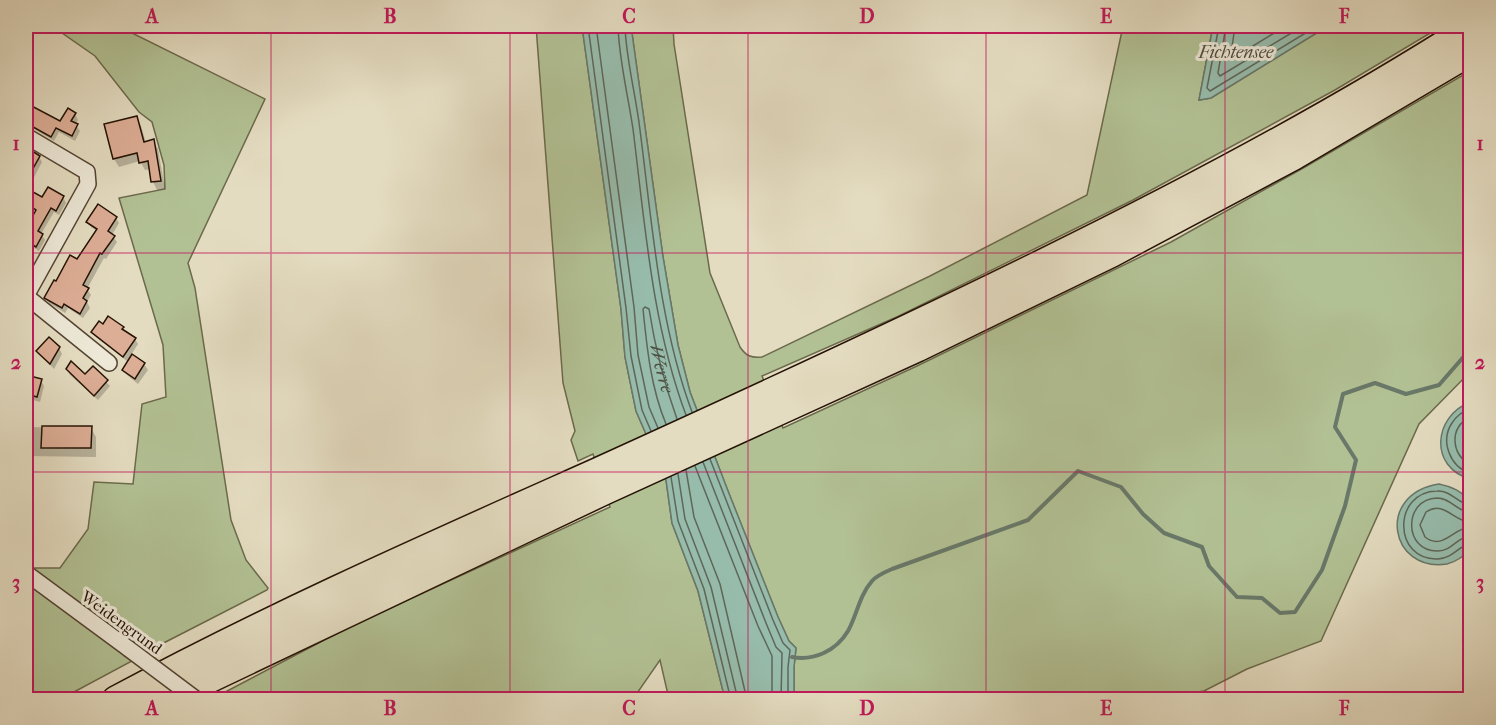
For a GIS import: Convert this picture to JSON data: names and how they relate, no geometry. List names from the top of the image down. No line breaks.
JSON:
{"streets":{"street":["Weidengrund"]},"water":["Fichtensee","Werre"],"grid":{"columns":["A","B","C","D","E","F"],"rows":["1","2","3"]}}
